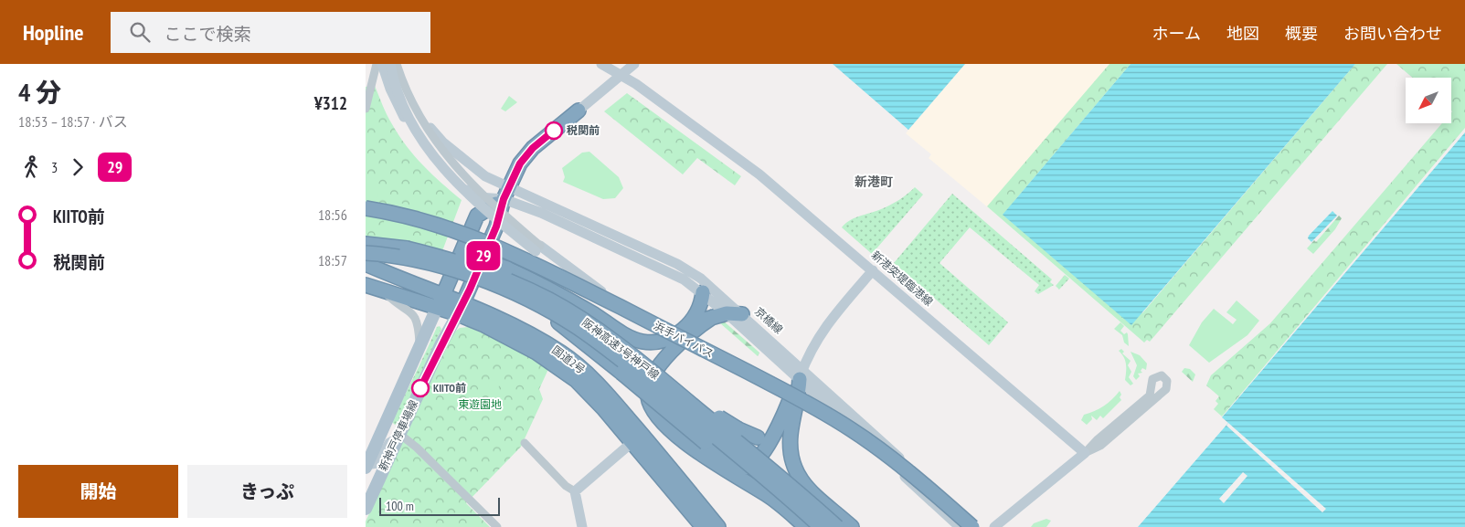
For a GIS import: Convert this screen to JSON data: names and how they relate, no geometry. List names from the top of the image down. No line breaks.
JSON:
{"streets":{"highway":["浜手バイパス","阪神高速3号神戸線","国道2号"],"main road":["新神戸停車場線"],"street":["新港突堤臨港線","京橋線"]},"crossings":[["京橋線","浜手バイパス"],["国道2号","新神戸停車場線"]],"districts":["新港町"],"parks":["東遊園地"],"places":["税関前","KIITO前"],"lines":["bus line 29"],"scale_bar":"100 m","north":"bottom left","page":{"header":"Hopline","search":"ここで検索","nav":["ホーム","地図","概要","お問い合わせ"],"heading":["4 分","18:53 – 18:57 · バス","¥312"],"on_map":"29","legs":["3","29"],"list":[{"name":"KIITO前","value":"18:56"},{"name":"税関前","value":"18:57"}],"buttons":["開始","きっぷ"],"scale":"100 m"}}
